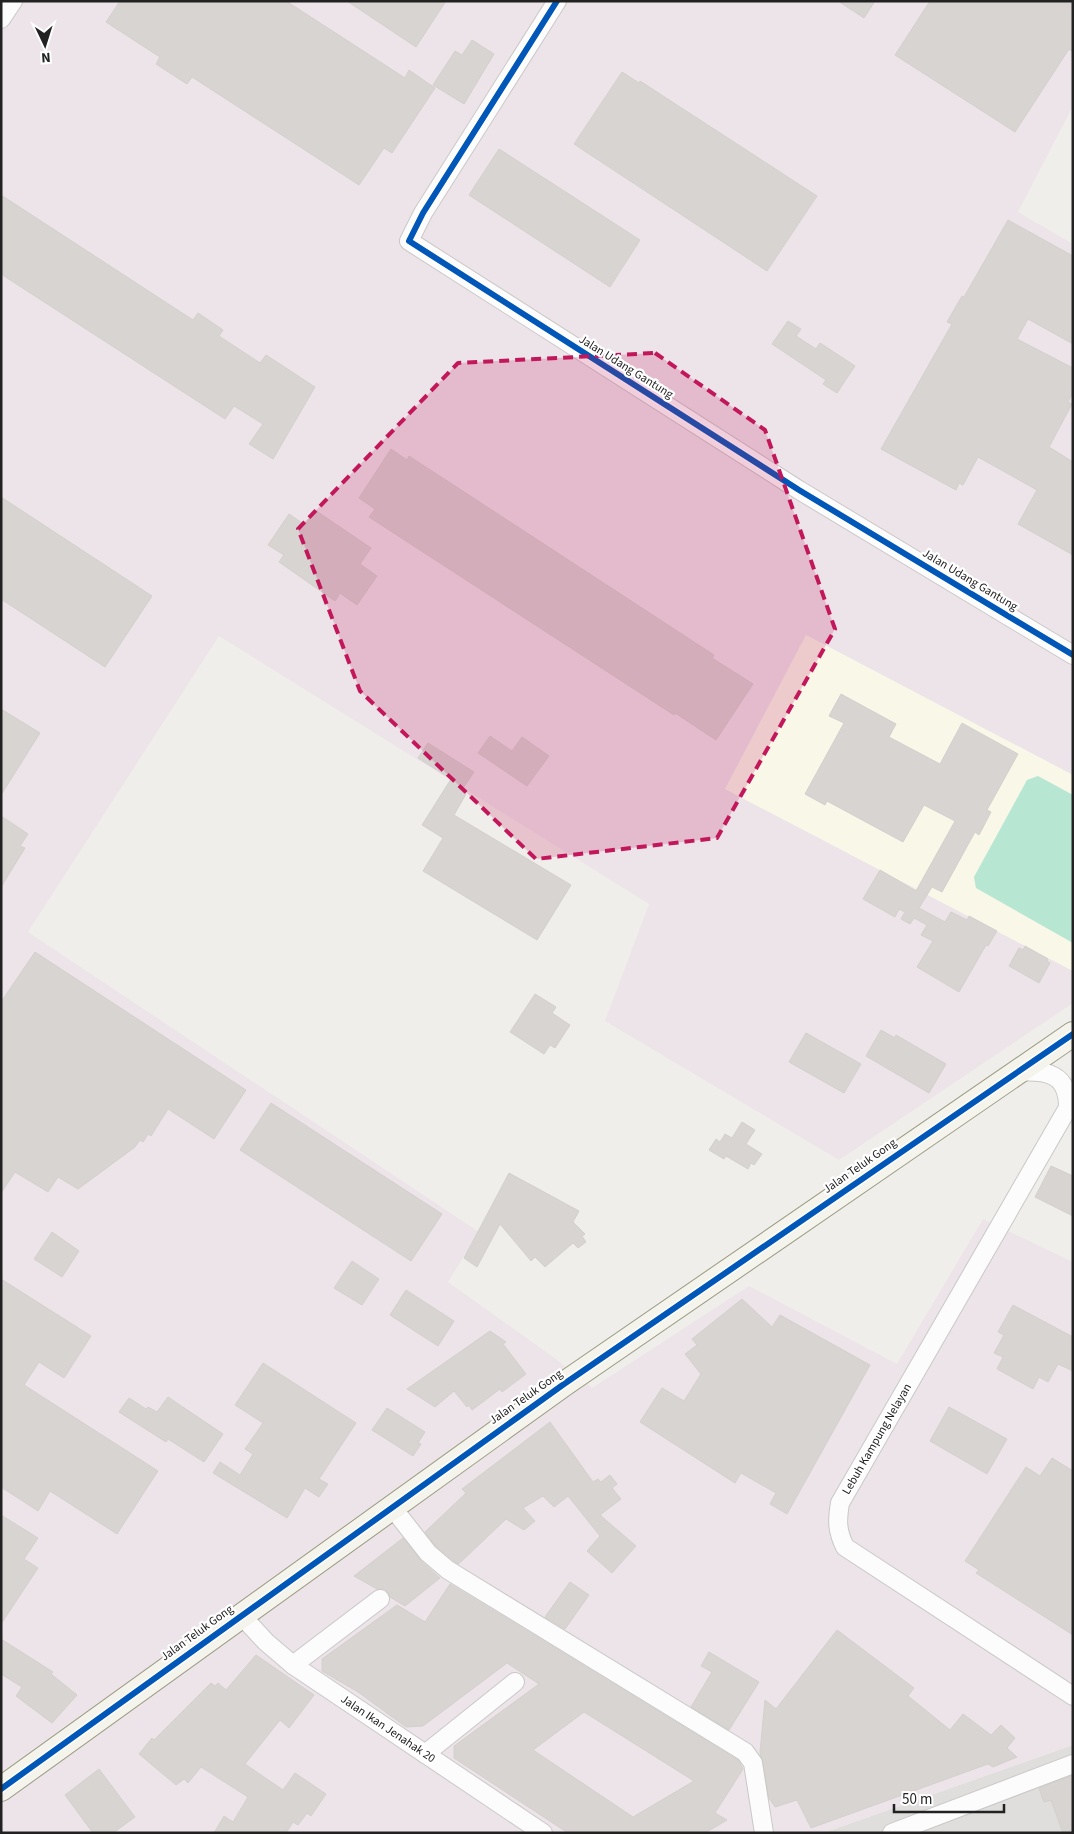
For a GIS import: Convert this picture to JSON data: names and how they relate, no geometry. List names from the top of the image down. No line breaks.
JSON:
{"streets":{"street":["Jalan Udang Gantung","Jalan Teluk Gong","Lebuh Kampung Nelayan","Jalan Ikan Jenahak 20"]},"crossings":[["Jalan Teluk Gong","Jalan Ikan Jenahak 20"]],"scale_bar":"50 m","north":"bottom"}
